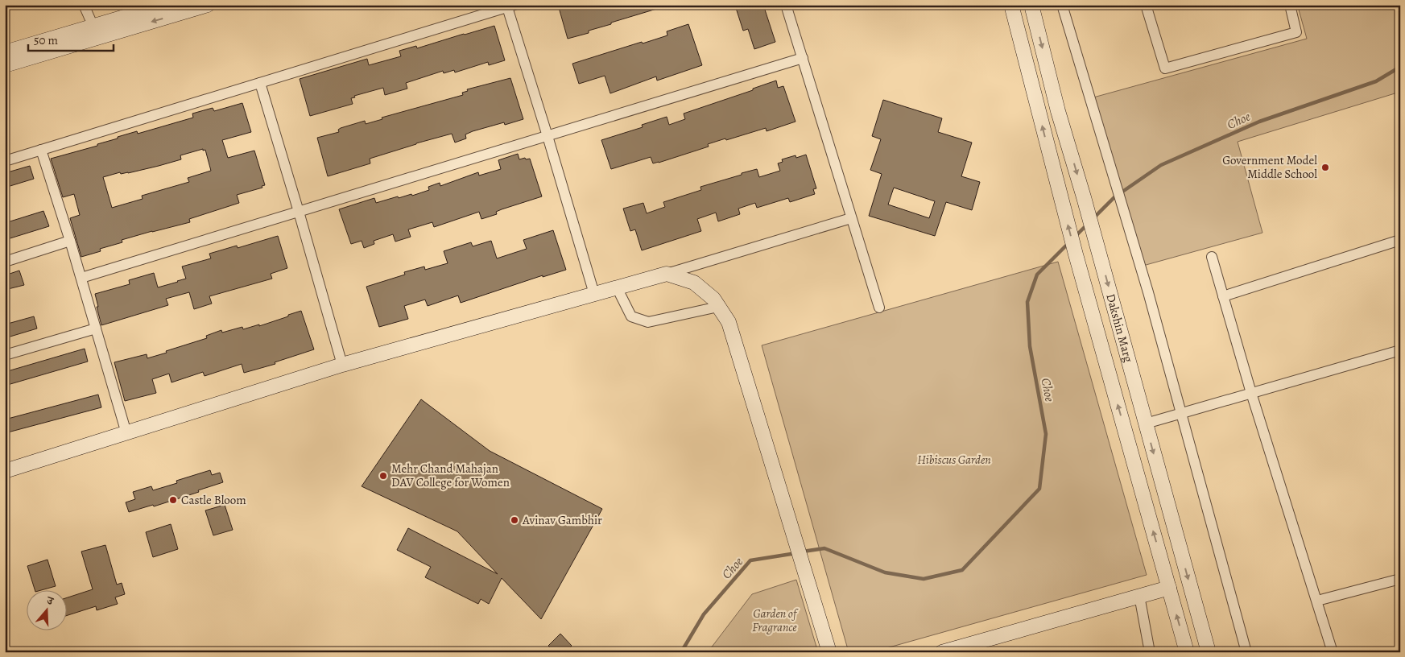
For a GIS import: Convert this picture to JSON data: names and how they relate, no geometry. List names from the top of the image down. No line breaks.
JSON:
{"streets":{"main road":["Dakshin Marg"]},"water":["Choe"],"parks":["Hibiscus Garden","Garden of Fragrance"],"places":["Government Model Middle School","Mehr Chand Mahajan DAV College for Women","Castle Bloom","Avinav Gambhir"],"scale_bar":"50 m","north":"top"}
